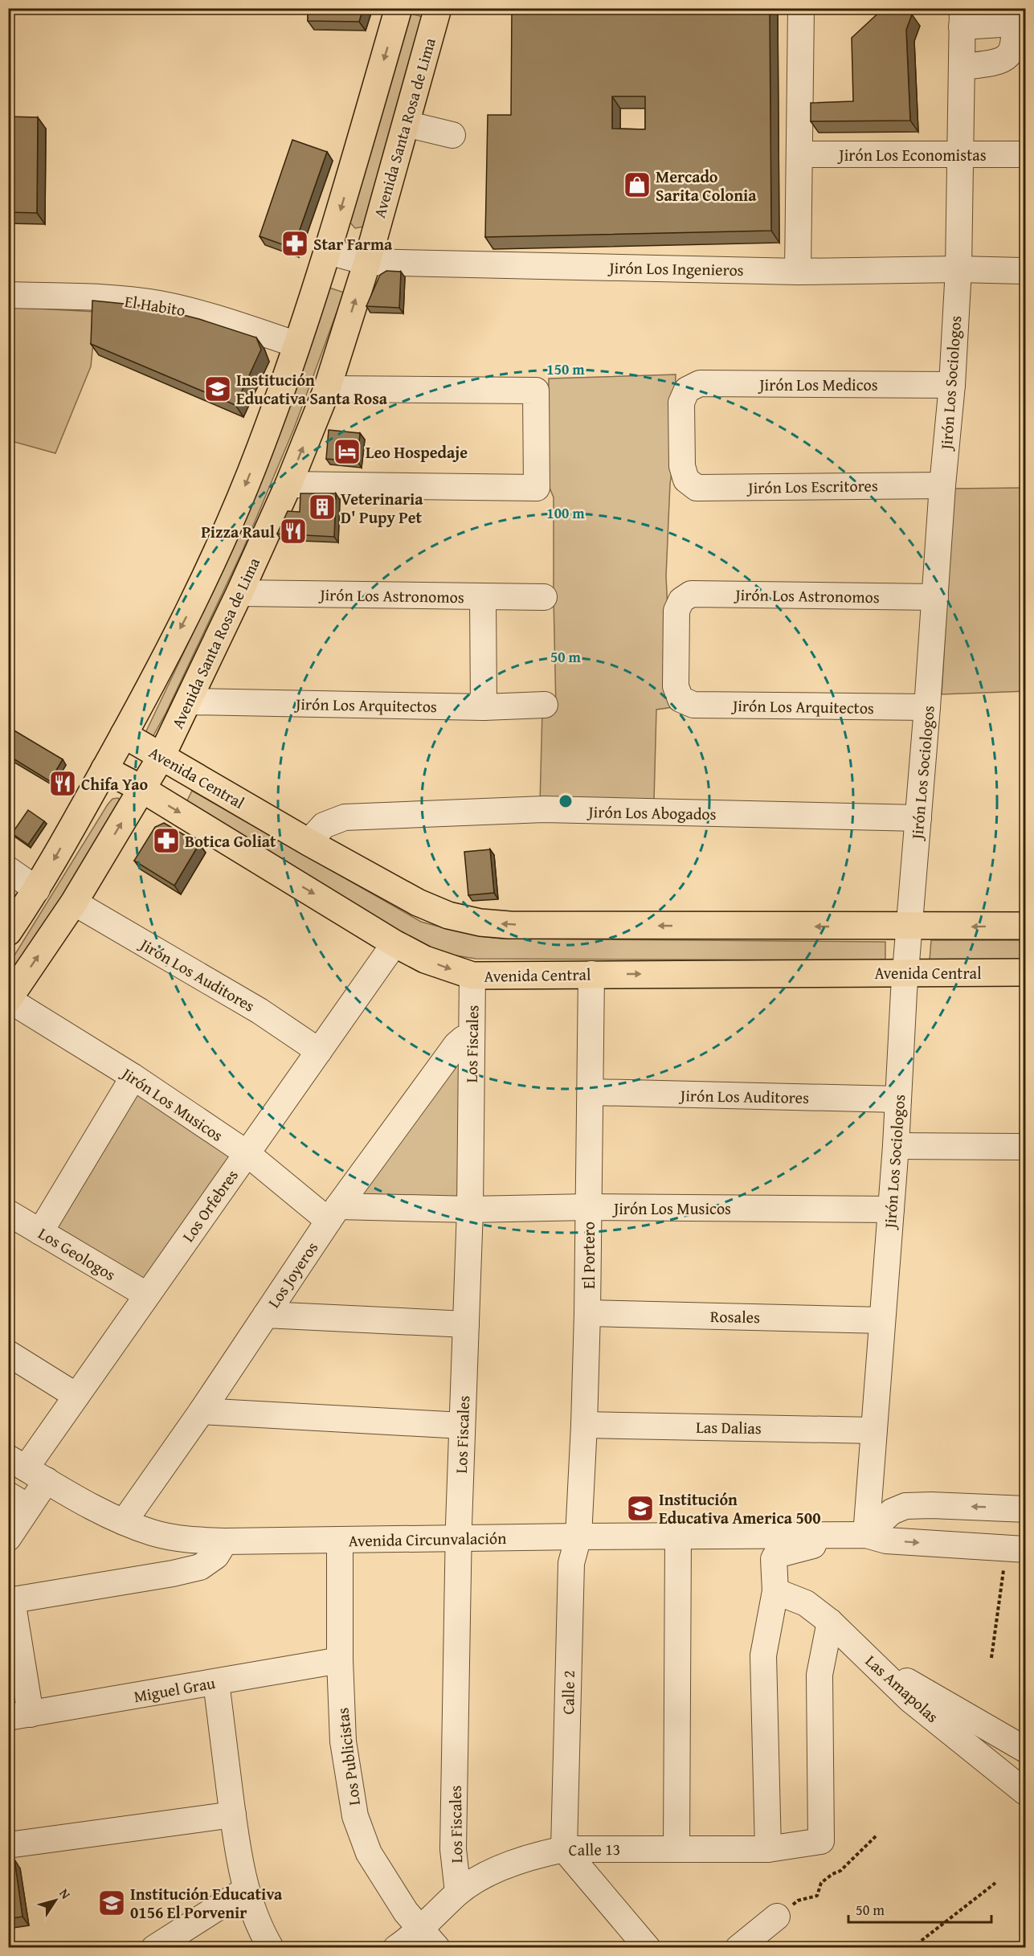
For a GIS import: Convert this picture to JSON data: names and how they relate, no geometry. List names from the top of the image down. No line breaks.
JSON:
{"streets":{"main road":["Avenida Santa Rosa de Lima","Avenida Central"],"street":["Jirón Los Economistas","Jirón Los Ingenieros","El Habito","Jirón Los Sociologos","Jirón Los Medicos","Jirón Los Escritores","Jirón Los Astronomos","Jirón Los Arquitectos","Jirón Los Abogados","Jirón Los Auditores","Los Fiscales","Jirón Los Musicos","Los Orfebres","Los Geologos","El Portero","Los Joyeros","Rosales","Las Dalias","Avenida Circunvalación","Las Amapolas","Miguel Grau","Calle 2","Los Publicistas","Calle 13"]},"crossings":[["Avenida Santa Rosa de Lima","Jirón Los Ingenieros"],["Avenida Santa Rosa de Lima","Jirón Los Astronomos"],["Avenida Santa Rosa de Lima","Jirón Los Arquitectos"],["Avenida Santa Rosa de Lima","Avenida Central"],["Avenida Santa Rosa de Lima","Jirón Los Auditores"],["Avenida Santa Rosa de Lima","Jirón Los Musicos"],["Jirón Los Economistas","Jirón Los Sociologos"],["Jirón Los Ingenieros","Jirón Los Sociologos"],["Jirón Los Sociologos","Jirón Los Medicos"],["Jirón Los Sociologos","Jirón Los Escritores"],["Jirón Los Sociologos","Jirón Los Astronomos"],["Jirón Los Sociologos","Jirón Los Arquitectos"],["Jirón Los Sociologos","Avenida Central"],["Jirón Los Sociologos","Jirón Los Abogados"],["Jirón Los Sociologos","Jirón Los Auditores"],["Jirón Los Sociologos","Jirón Los Musicos"],["Jirón Los Sociologos","Rosales"],["Jirón Los Sociologos","Las Dalias"],["Jirón Los Sociologos","Avenida Circunvalación"],["Jirón Los Medicos","Jirón Los Escritores"],["Jirón Los Astronomos","Jirón Los Arquitectos"],["Avenida Central","Jirón Los Abogados"],["Avenida Central","Los Fiscales"],["Avenida Central","Los Orfebres"],["Avenida Central","El Portero"],["Jirón Los Auditores","Los Orfebres"],["Jirón Los Auditores","El Portero"],["Los Fiscales","Jirón Los Musicos"],["Los Fiscales","Los Joyeros"],["Los Fiscales","Avenida Circunvalación"],["Los Fiscales","Calle 13"],["Jirón Los Musicos","Los Orfebres"],["Jirón Los Musicos","El Portero"],["Jirón Los Musicos","Los Joyeros"],["Los Orfebres","Los Geologos"],["Los Orfebres","Avenida Circunvalación"],["El Portero","Rosales"],["El Portero","Las Dalias"],["El Portero","Avenida Circunvalación"],["El Portero","Calle 2"],["Los Joyeros","Avenida Circunvalación"],["Avenida Circunvalación","Calle 2"],["Avenida Circunvalación","Los Publicistas"],["Las Amapolas","Calle 13"],["Miguel Grau","Los Publicistas"],["Calle 2","Calle 13"],["Los Publicistas","Calle 13"]],"places":{"shop":["Mercado Sarita Colonia"],"pharmacy":["Star Farma","Botica Goliat"],"school or university":["Institución Educativa Santa Rosa","Institución Educativa America 500","Institución Educativa 0156 El Porvenir"],"hotel":["Leo Hospedaje"],"building":["Veterinaria D' Pupy Pet"],"restaurant":["Pizza Raul","Chifa Yao"]},"scale_bar":"50 m","north":"top right","rings":["150 m","100 m","50 m"]}
